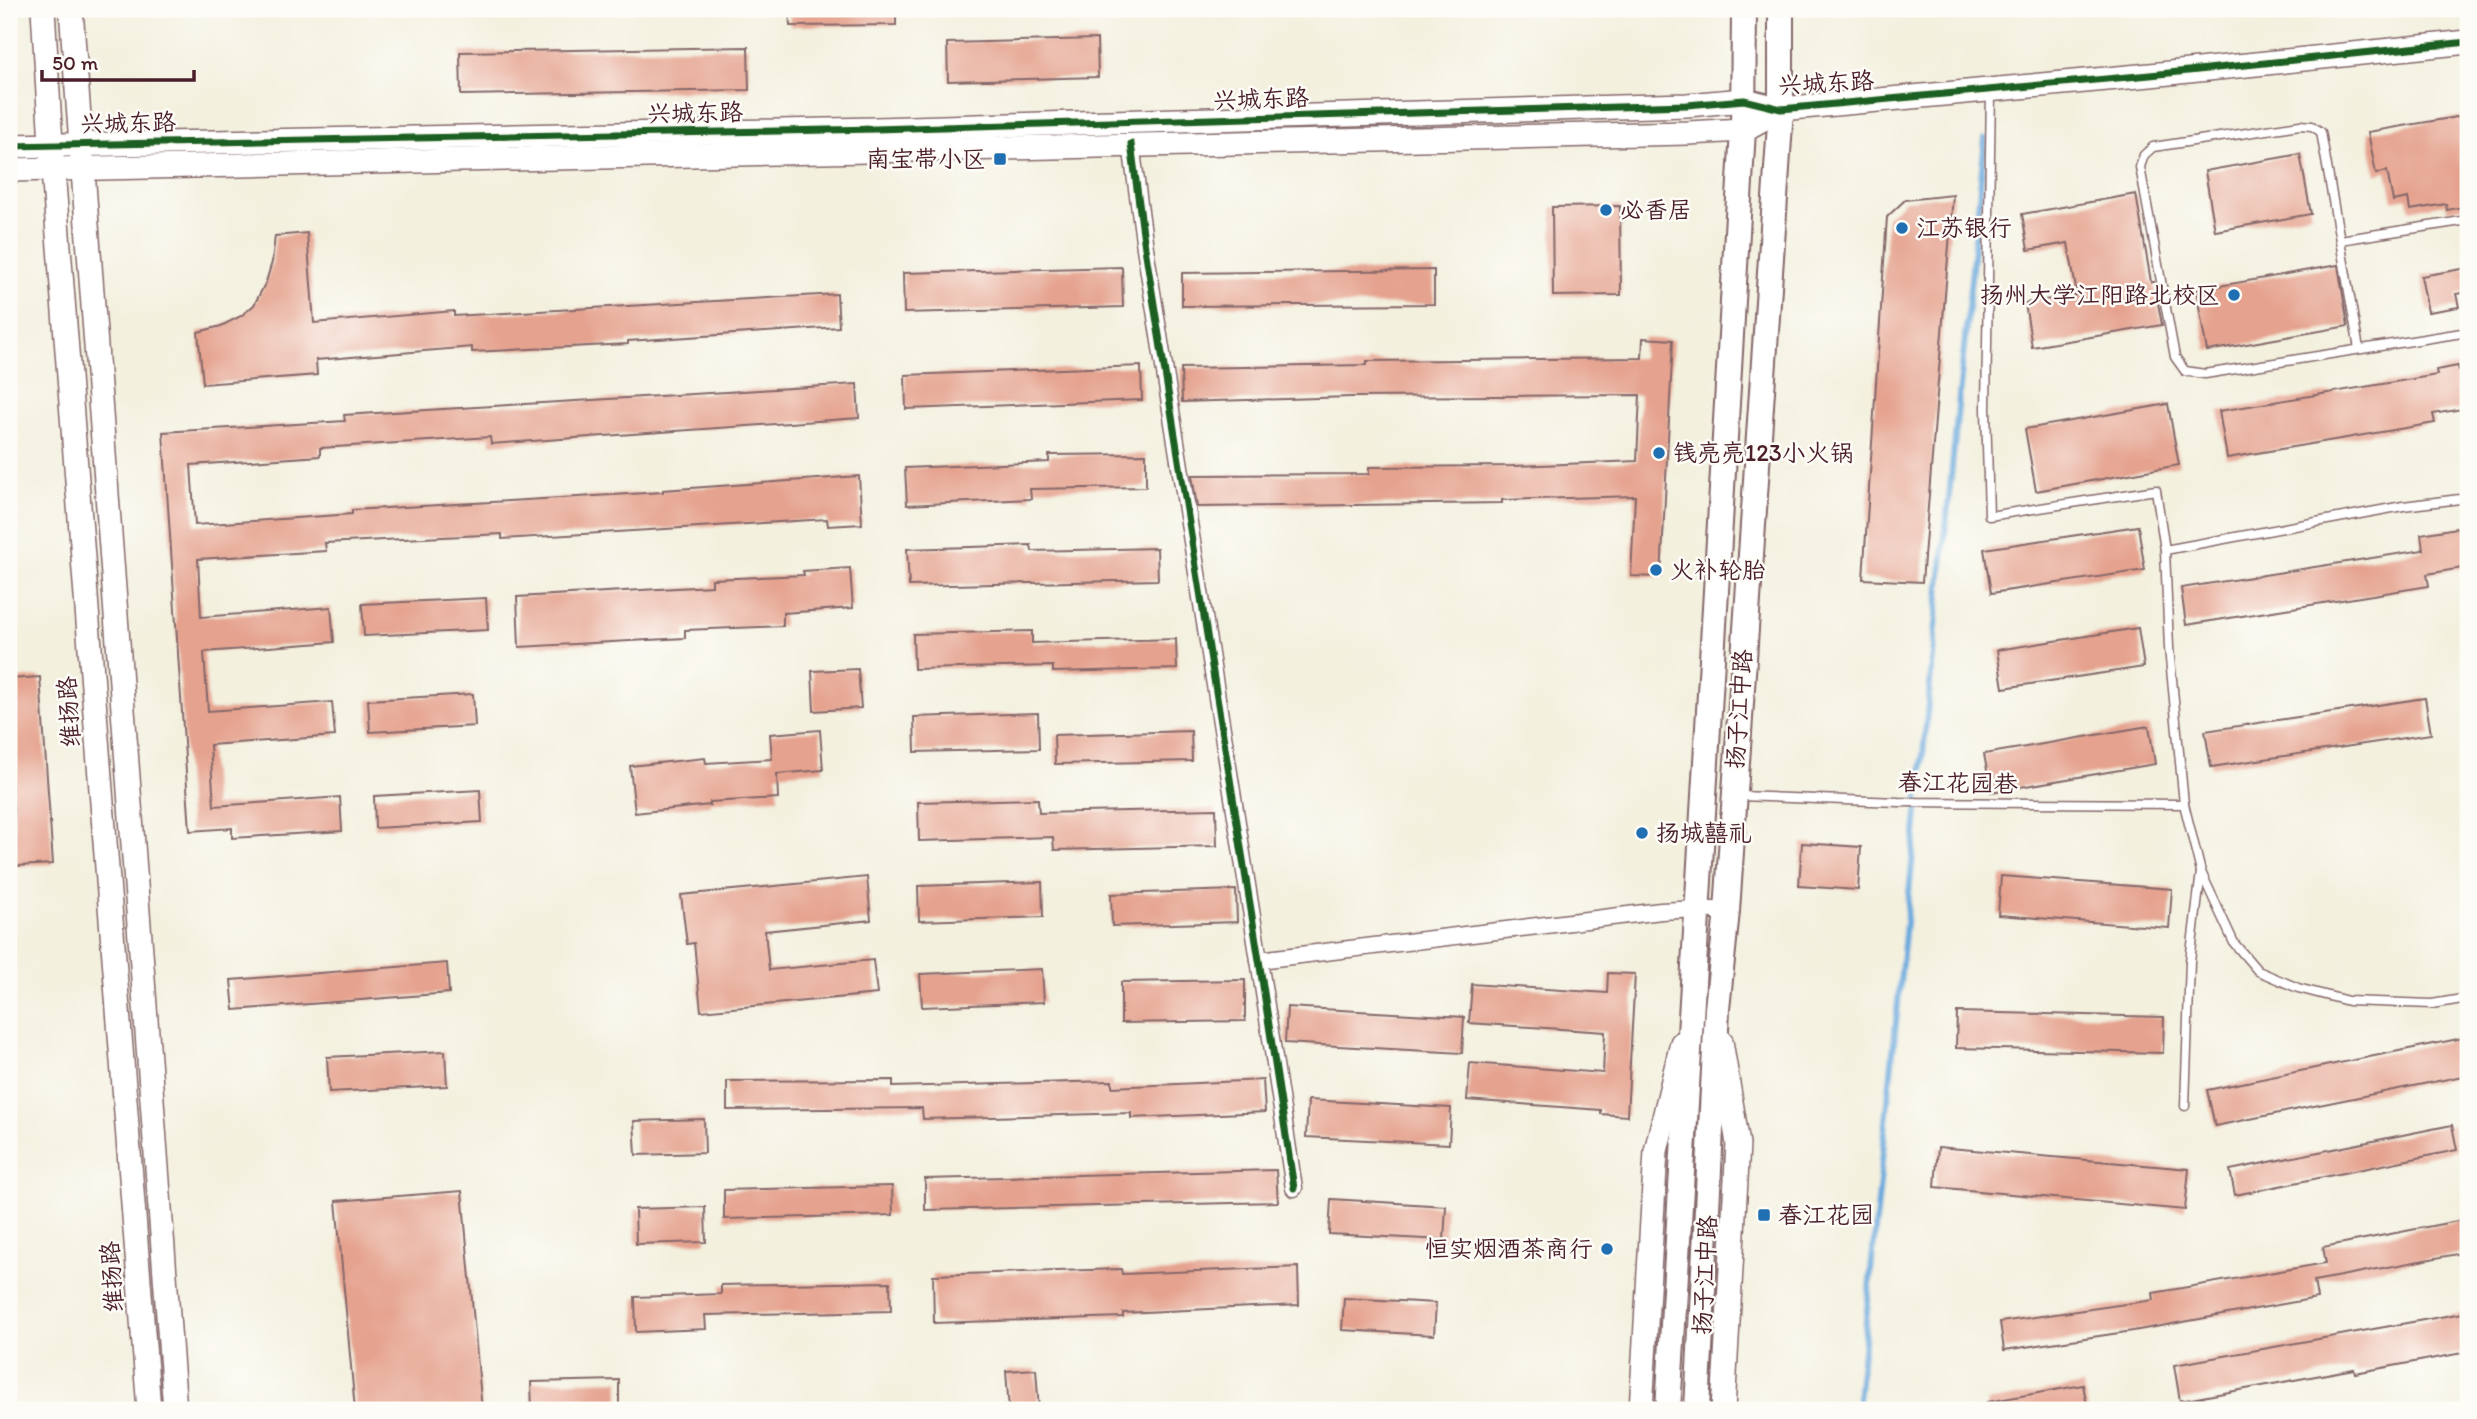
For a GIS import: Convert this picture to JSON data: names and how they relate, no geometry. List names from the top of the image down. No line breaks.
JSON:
{"streets":{"main road":["扬子江中路"],"street":["兴城东路","维扬路"],"lane":["春江花园巷"]},"crossings":[["兴城东路","扬子江中路"],["兴城东路","维扬路"],["扬子江中路","春江花园巷"]],"places":{"transit":["南宝带小区","春江花园"],"other":["必香居","江苏银行","扬州大学江阳路北校区","钱亮亮123小火锅","火补轮胎","扬城囍礼","恒实烟酒茶商行"]},"scale_bar":"50 m"}
